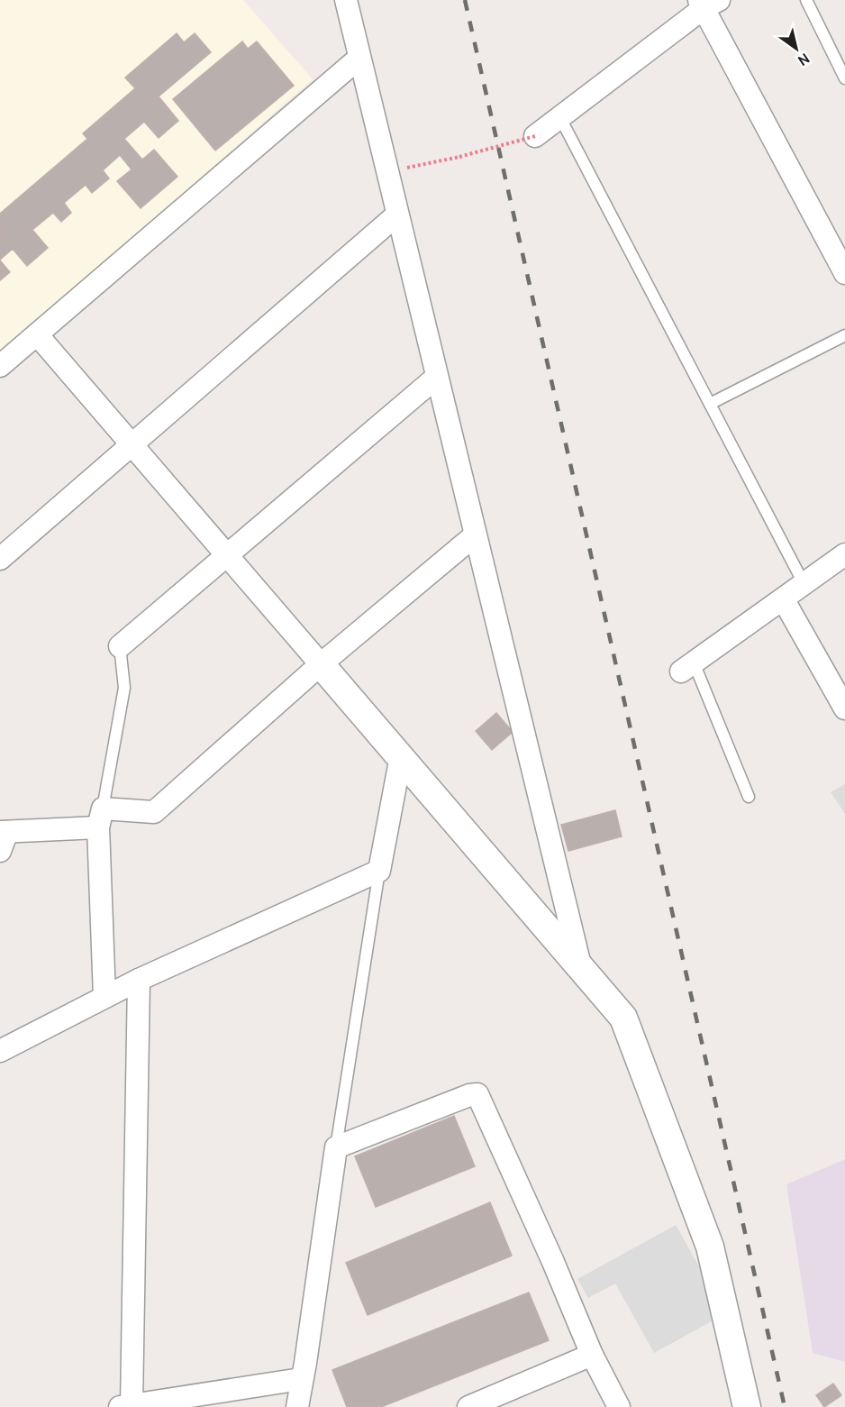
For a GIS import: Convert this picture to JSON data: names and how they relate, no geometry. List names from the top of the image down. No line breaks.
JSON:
{"north":"bottom right"}
